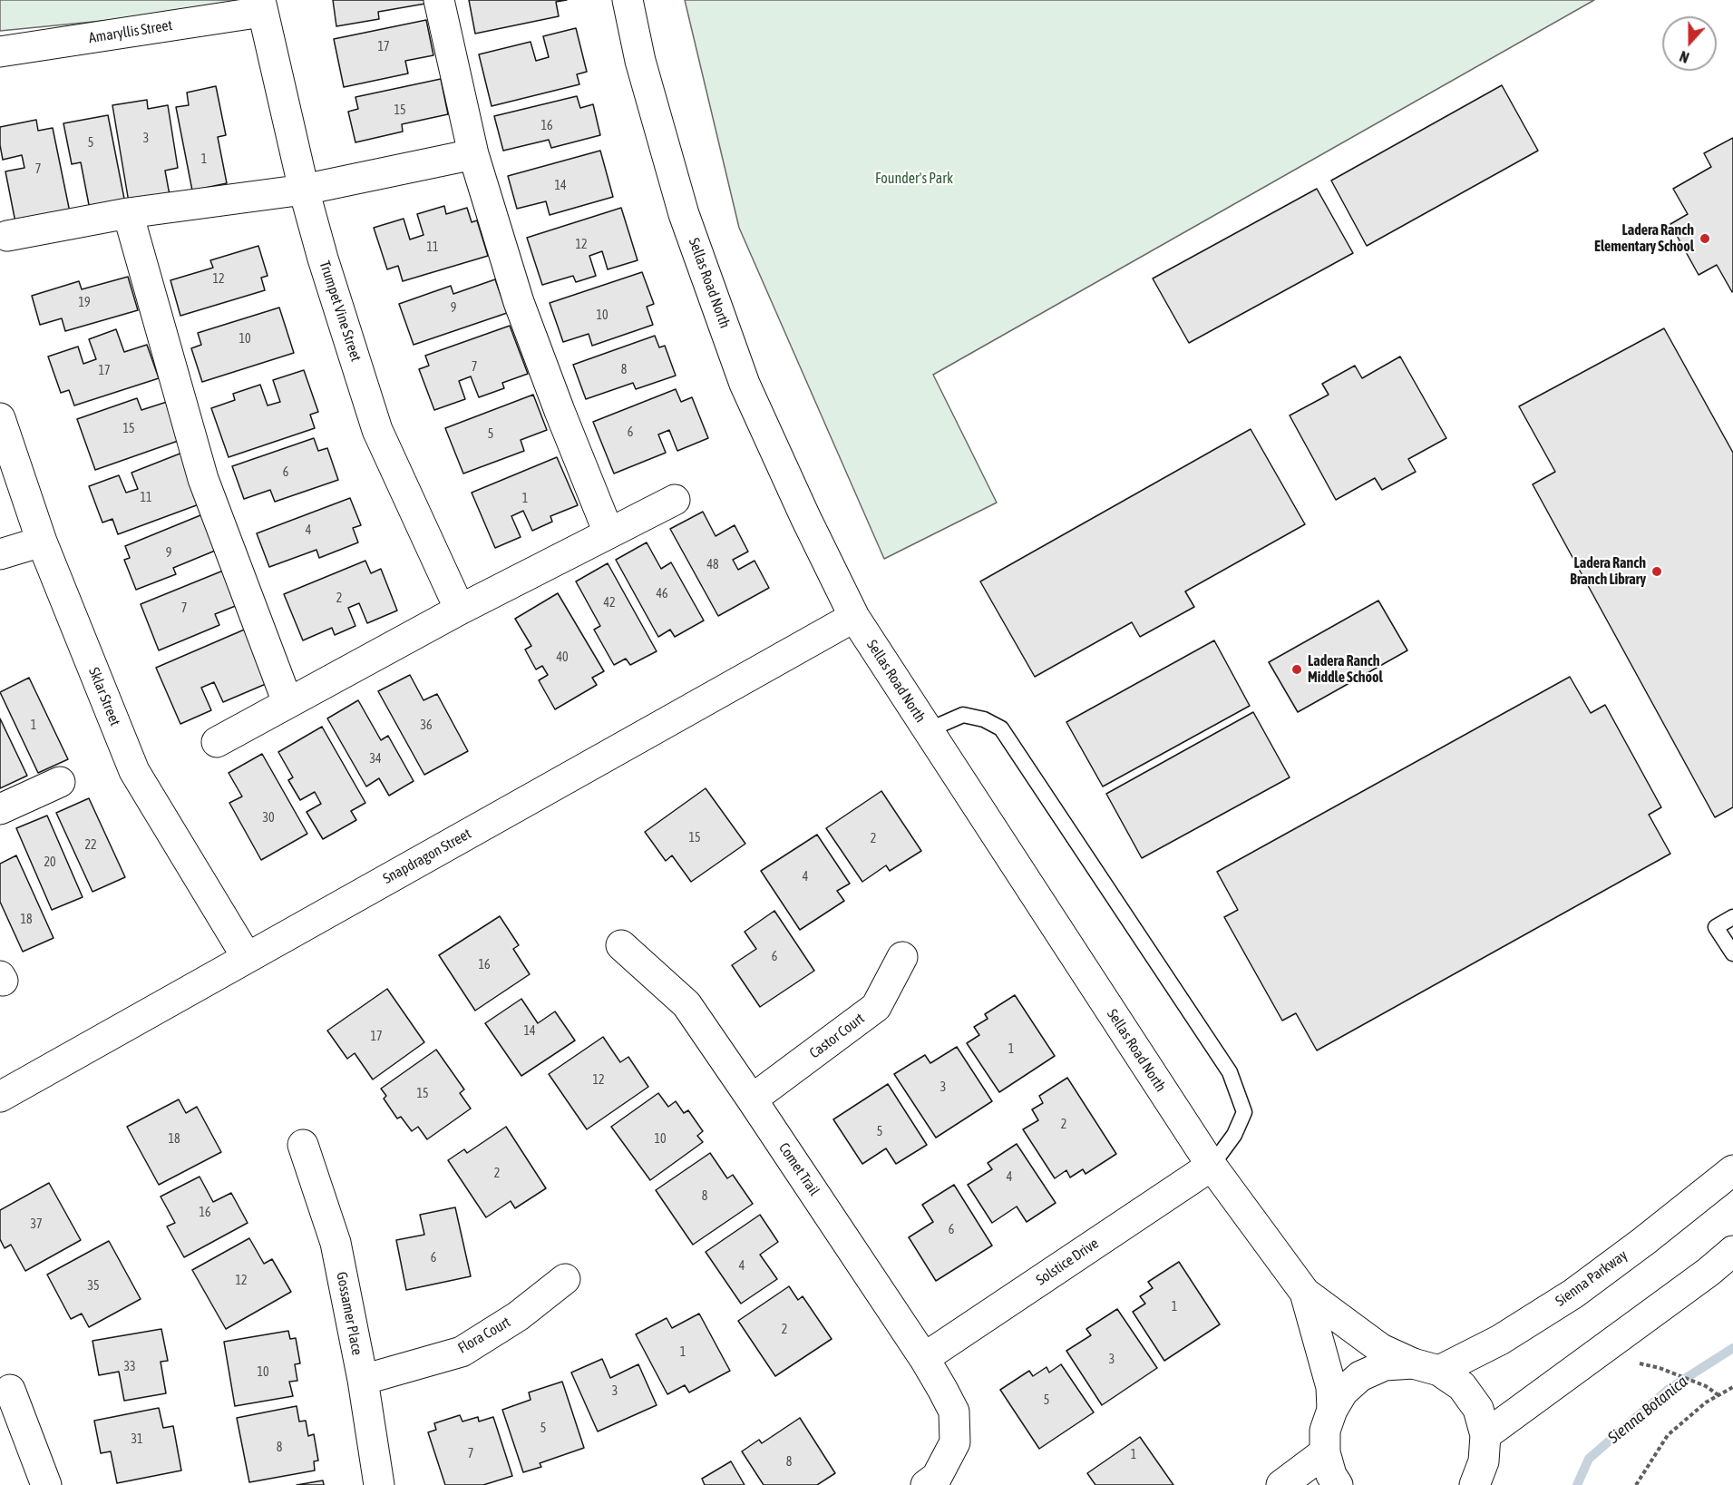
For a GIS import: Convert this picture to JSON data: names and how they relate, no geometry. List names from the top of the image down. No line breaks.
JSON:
{"streets":{"street":["Amaryllis Street","Sellas Road North","Trumpet Vine Street","Sklar Street","Snapdragon Street","Castor Court","Comet Trail","Solstice Drive","Sienna Parkway","Gossamer Place","Flora Court"]},"crossings":[["Amaryllis Street","Trumpet Vine Street"],["Sellas Road North","Snapdragon Street"],["Sellas Road North","Solstice Drive"],["Sellas Road North","Sienna Parkway"],["Sklar Street","Snapdragon Street"],["Castor Court","Comet Trail"],["Comet Trail","Solstice Drive"],["Gossamer Place","Flora Court"]],"water":["Sienna Botanica"],"parks":["Founder's Park"],"places":["Ladera Ranch Elementary School","Ladera Ranch Branch Library","Ladera Ranch Middle School"],"house_numbers":["17","15","16","3","5","1","7","14","12","11","12","19","9","10","10","7","8","17","15","6","5","6","11","1","4","9","48","46","2","42","7","40","1","36","34","30","15","2","22","20","4","18","6","16","14","17","1","12","3","15","2","5","18","10","2","4","8","16","37","6","6","4","12","35","1","2","1","3","33","10","3","5","5","31","8","7","1","8"],"north":"bottom"}
